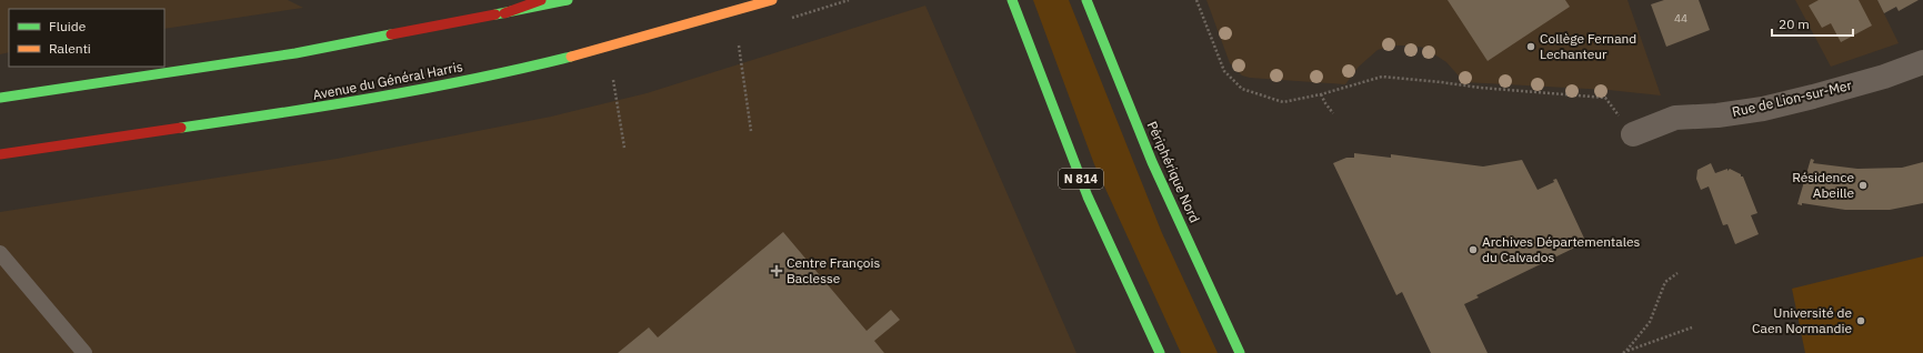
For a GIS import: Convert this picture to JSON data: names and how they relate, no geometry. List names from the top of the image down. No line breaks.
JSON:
{"streets":{"main road":["Avenue du Général Harris","Périphérique Nord","N 814"],"street":["Rue de Lion-sur-Mer"]},"places":{"other":["Collège Fernand Lechanteur","Résidence Abeille","Archives Départementales du Calvados","Université de Caen Normandie"],"health":["Centre François Baclesse"]},"house_numbers":["44"],"legend":["Fluide","Ralenti"],"scale_bar":"20 m"}
